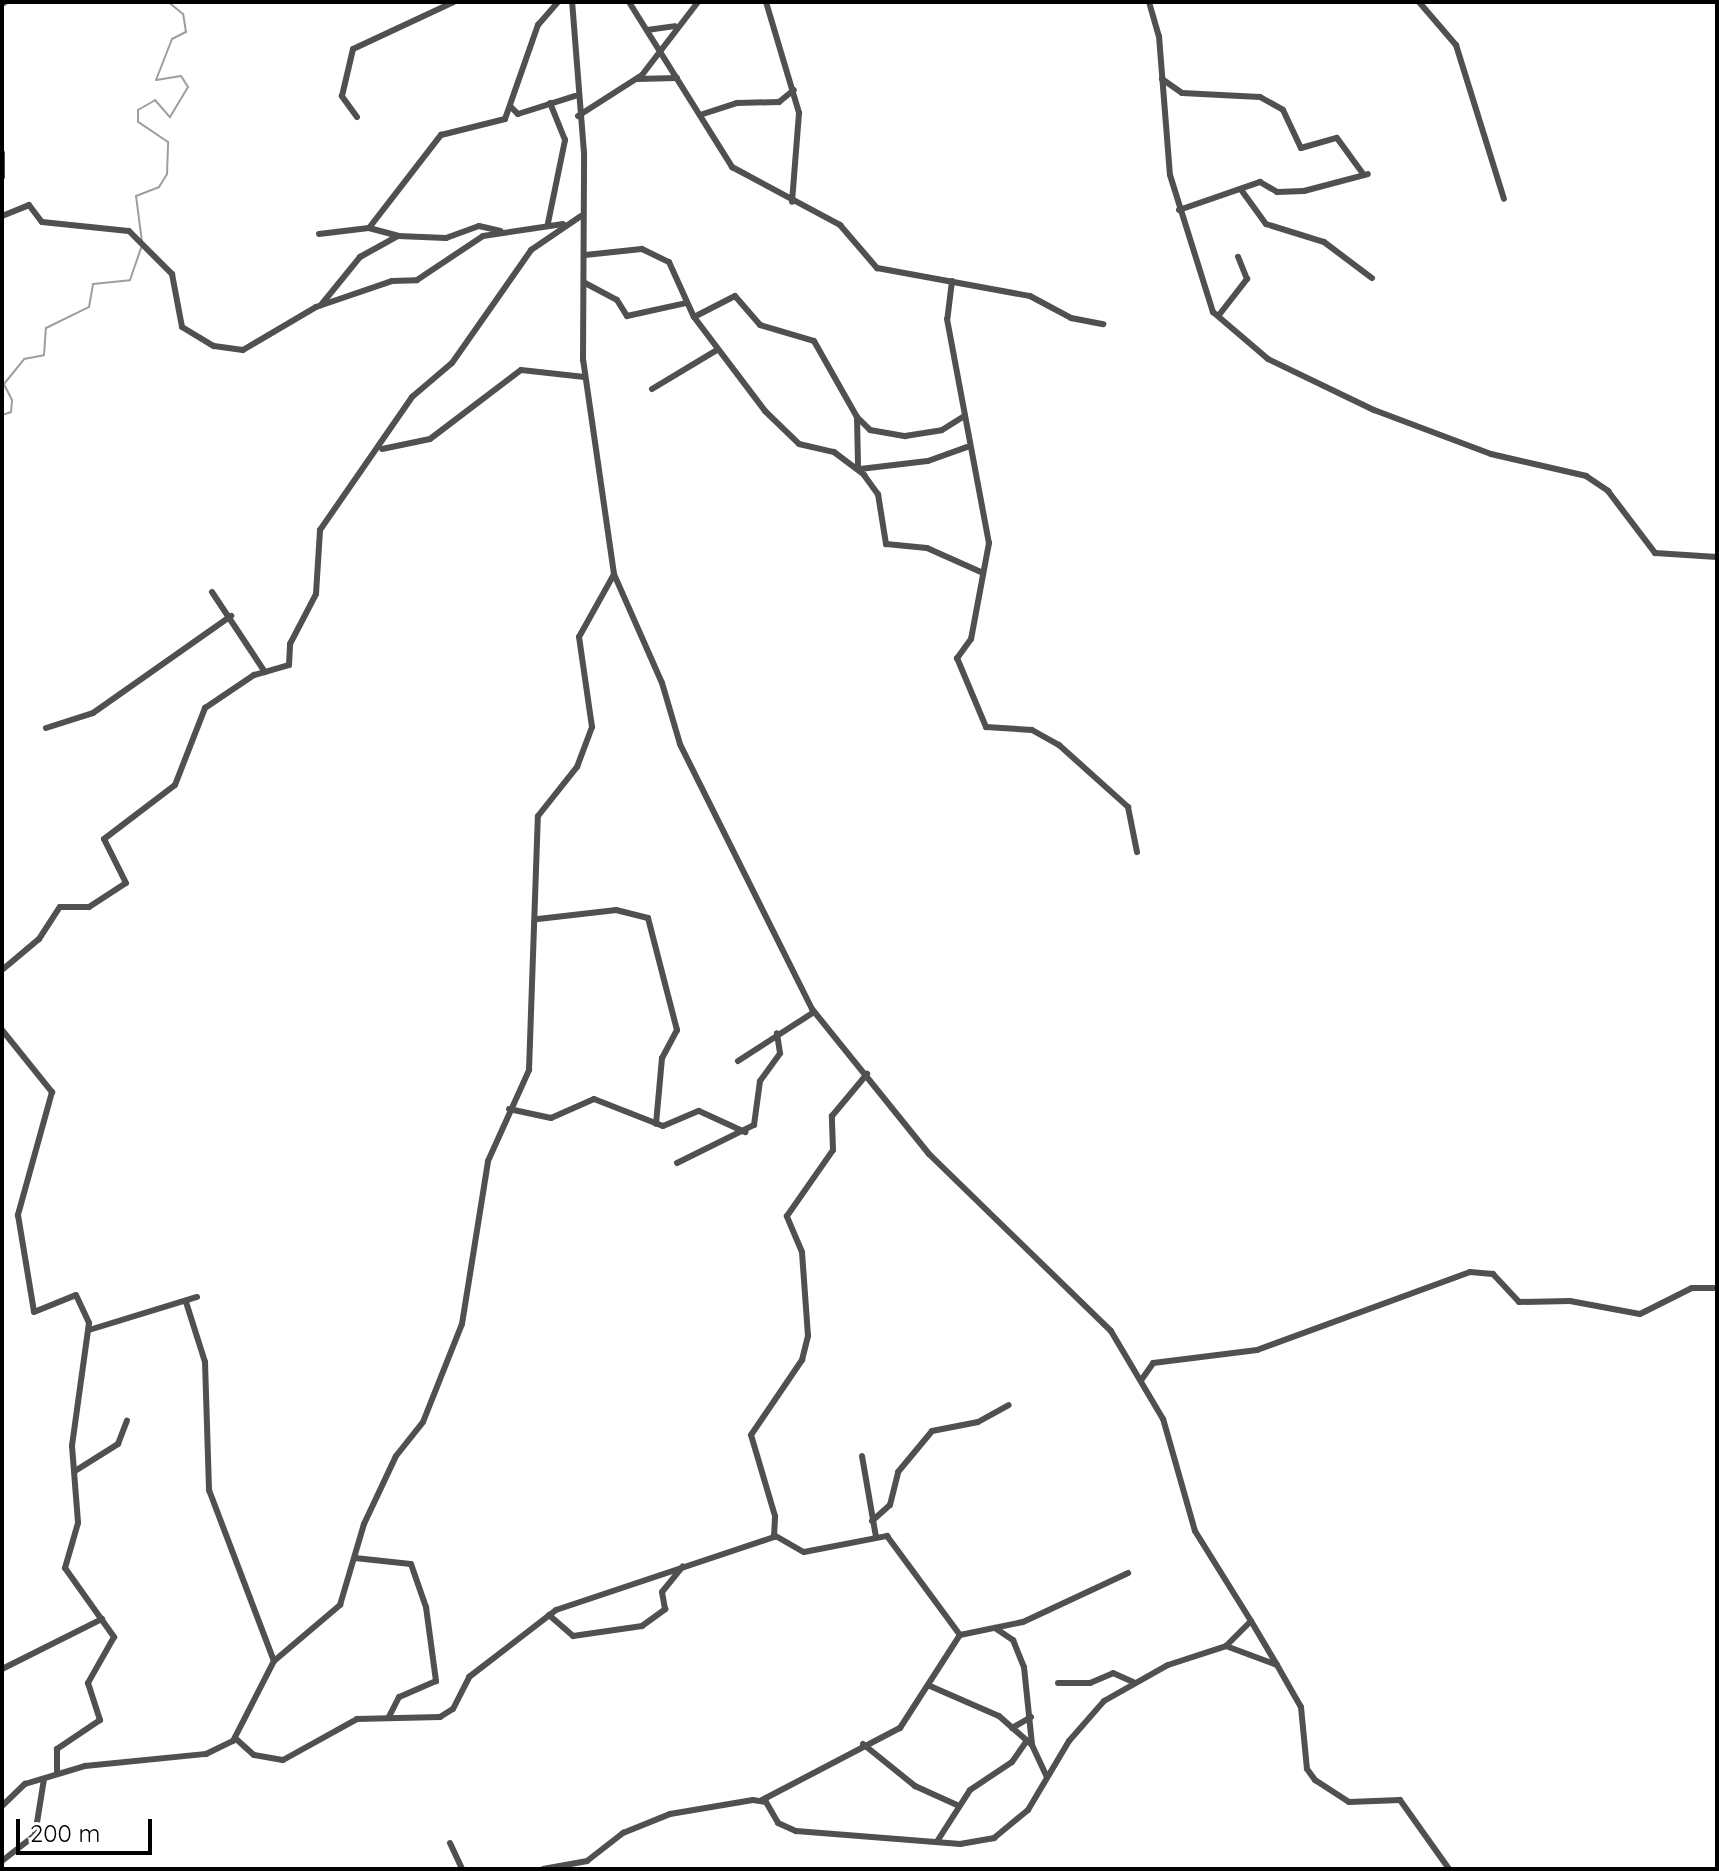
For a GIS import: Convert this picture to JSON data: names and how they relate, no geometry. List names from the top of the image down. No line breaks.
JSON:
{"scale_bar":"200 m"}
